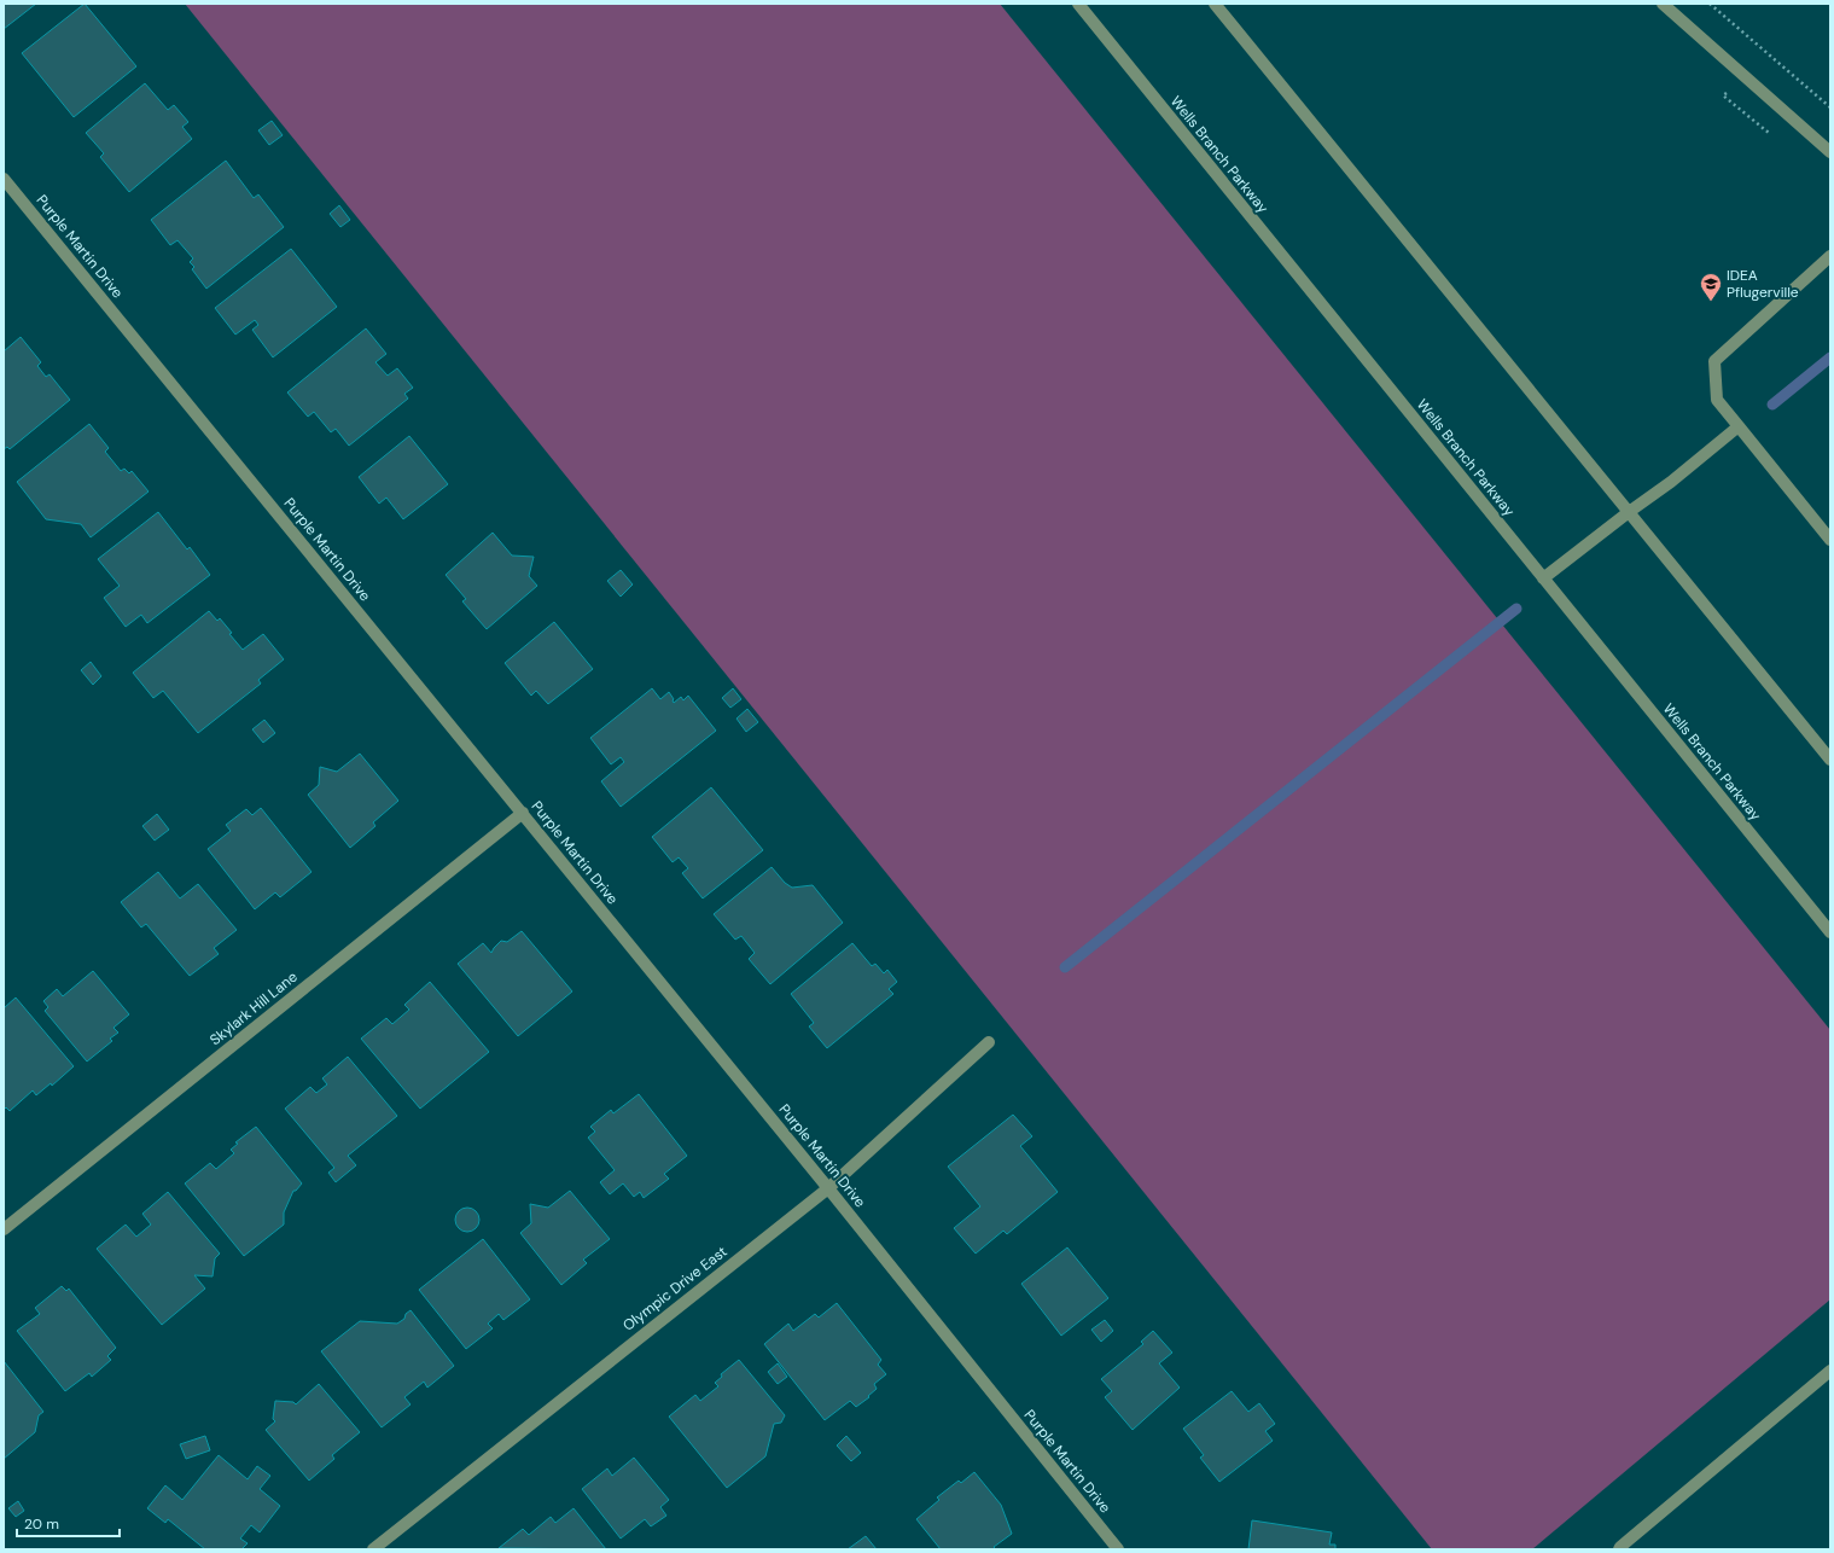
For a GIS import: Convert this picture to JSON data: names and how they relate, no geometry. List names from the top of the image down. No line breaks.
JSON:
{"streets":{"street":["Wells Branch Parkway","Purple Martin Drive","Skylark Hill Lane","Olympic Drive East"]},"crossings":[["Purple Martin Drive","Skylark Hill Lane"],["Purple Martin Drive","Olympic Drive East"]],"places":{"school or university":["IDEA Pflugerville"]},"scale_bar":"20 m"}
